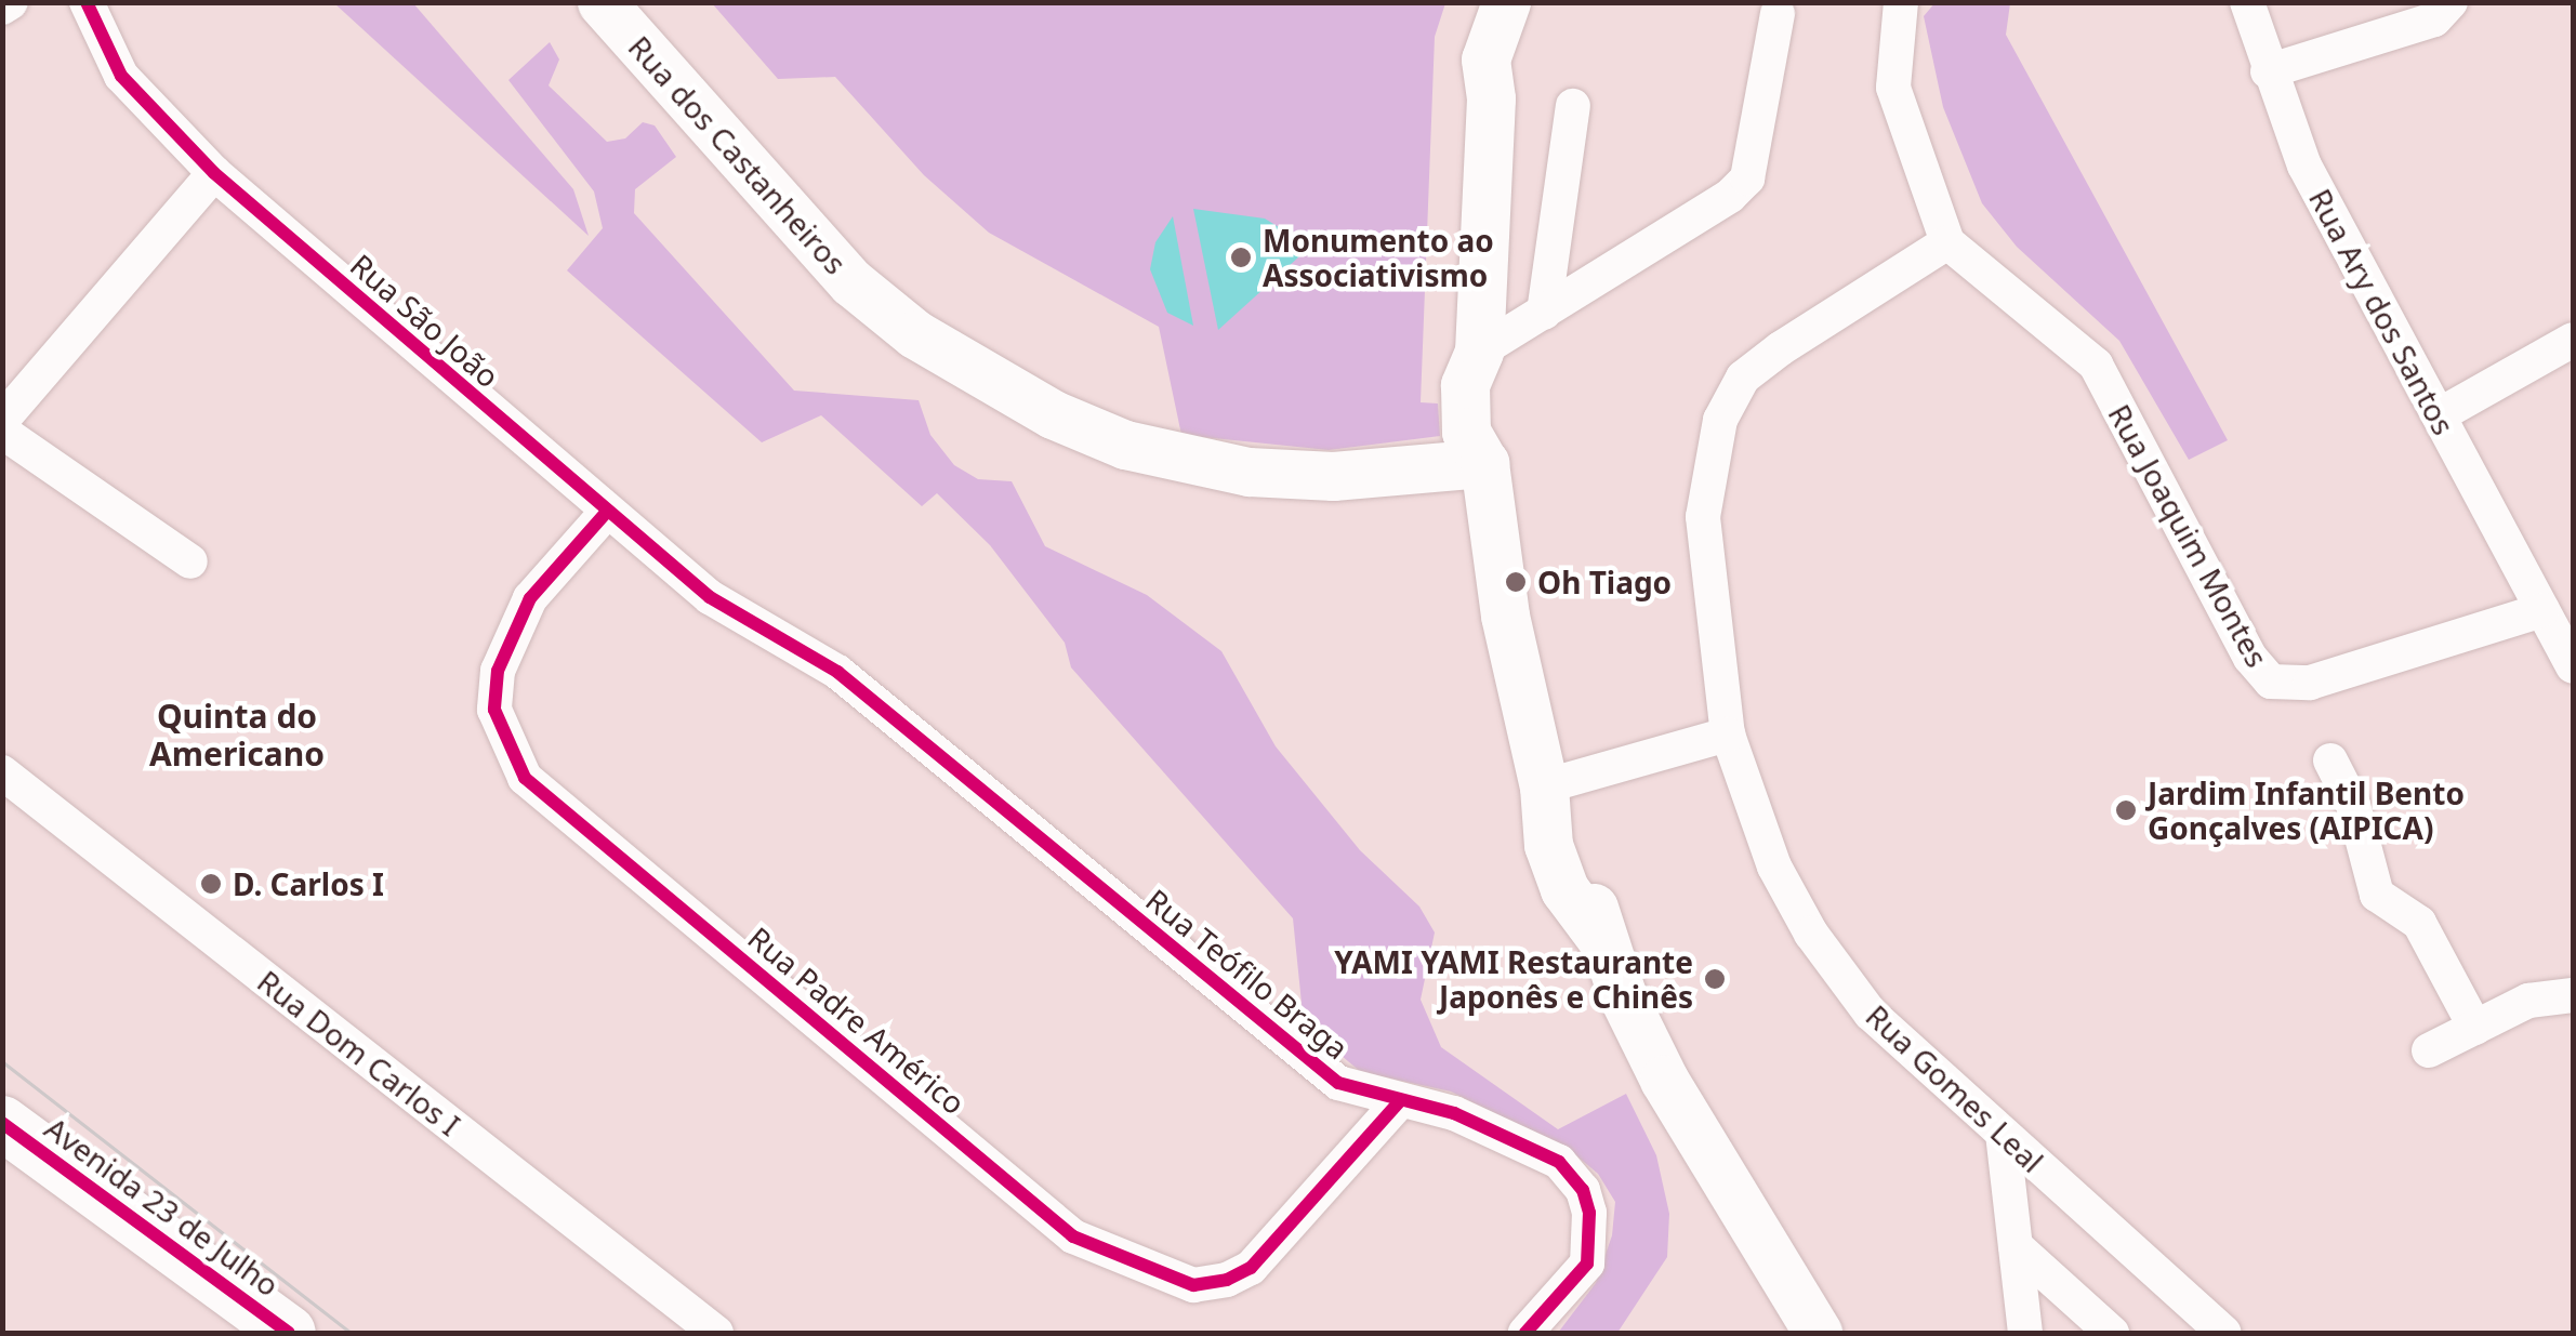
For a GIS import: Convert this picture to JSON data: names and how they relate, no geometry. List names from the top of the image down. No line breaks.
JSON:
{"streets":{"main road":["Avenida 23 de Julho"],"street":["Rua dos Castanheiros","Rua Ary dos Santos","Rua São João","Rua Joaquim Montes","Rua Teófilo Braga","Rua Padre Américo","Rua Dom Carlos I","Rua Gomes Leal"]},"crossings":[["Rua Ary dos Santos","Rua Joaquim Montes"],["Rua São João","Rua Teófilo Braga"],["Rua São João","Rua Padre Américo"],["Rua Joaquim Montes","Rua Gomes Leal"],["Rua Teófilo Braga","Rua Padre Américo"]],"districts":["Quinta do Americano"],"places":["Monumento ao Associativismo","Oh Tiago","Jardim Infantil Bento Gonçalves (AIPICA)","D. Carlos I","YAMI YAMI Restaurante Japonês e Chinês"]}
